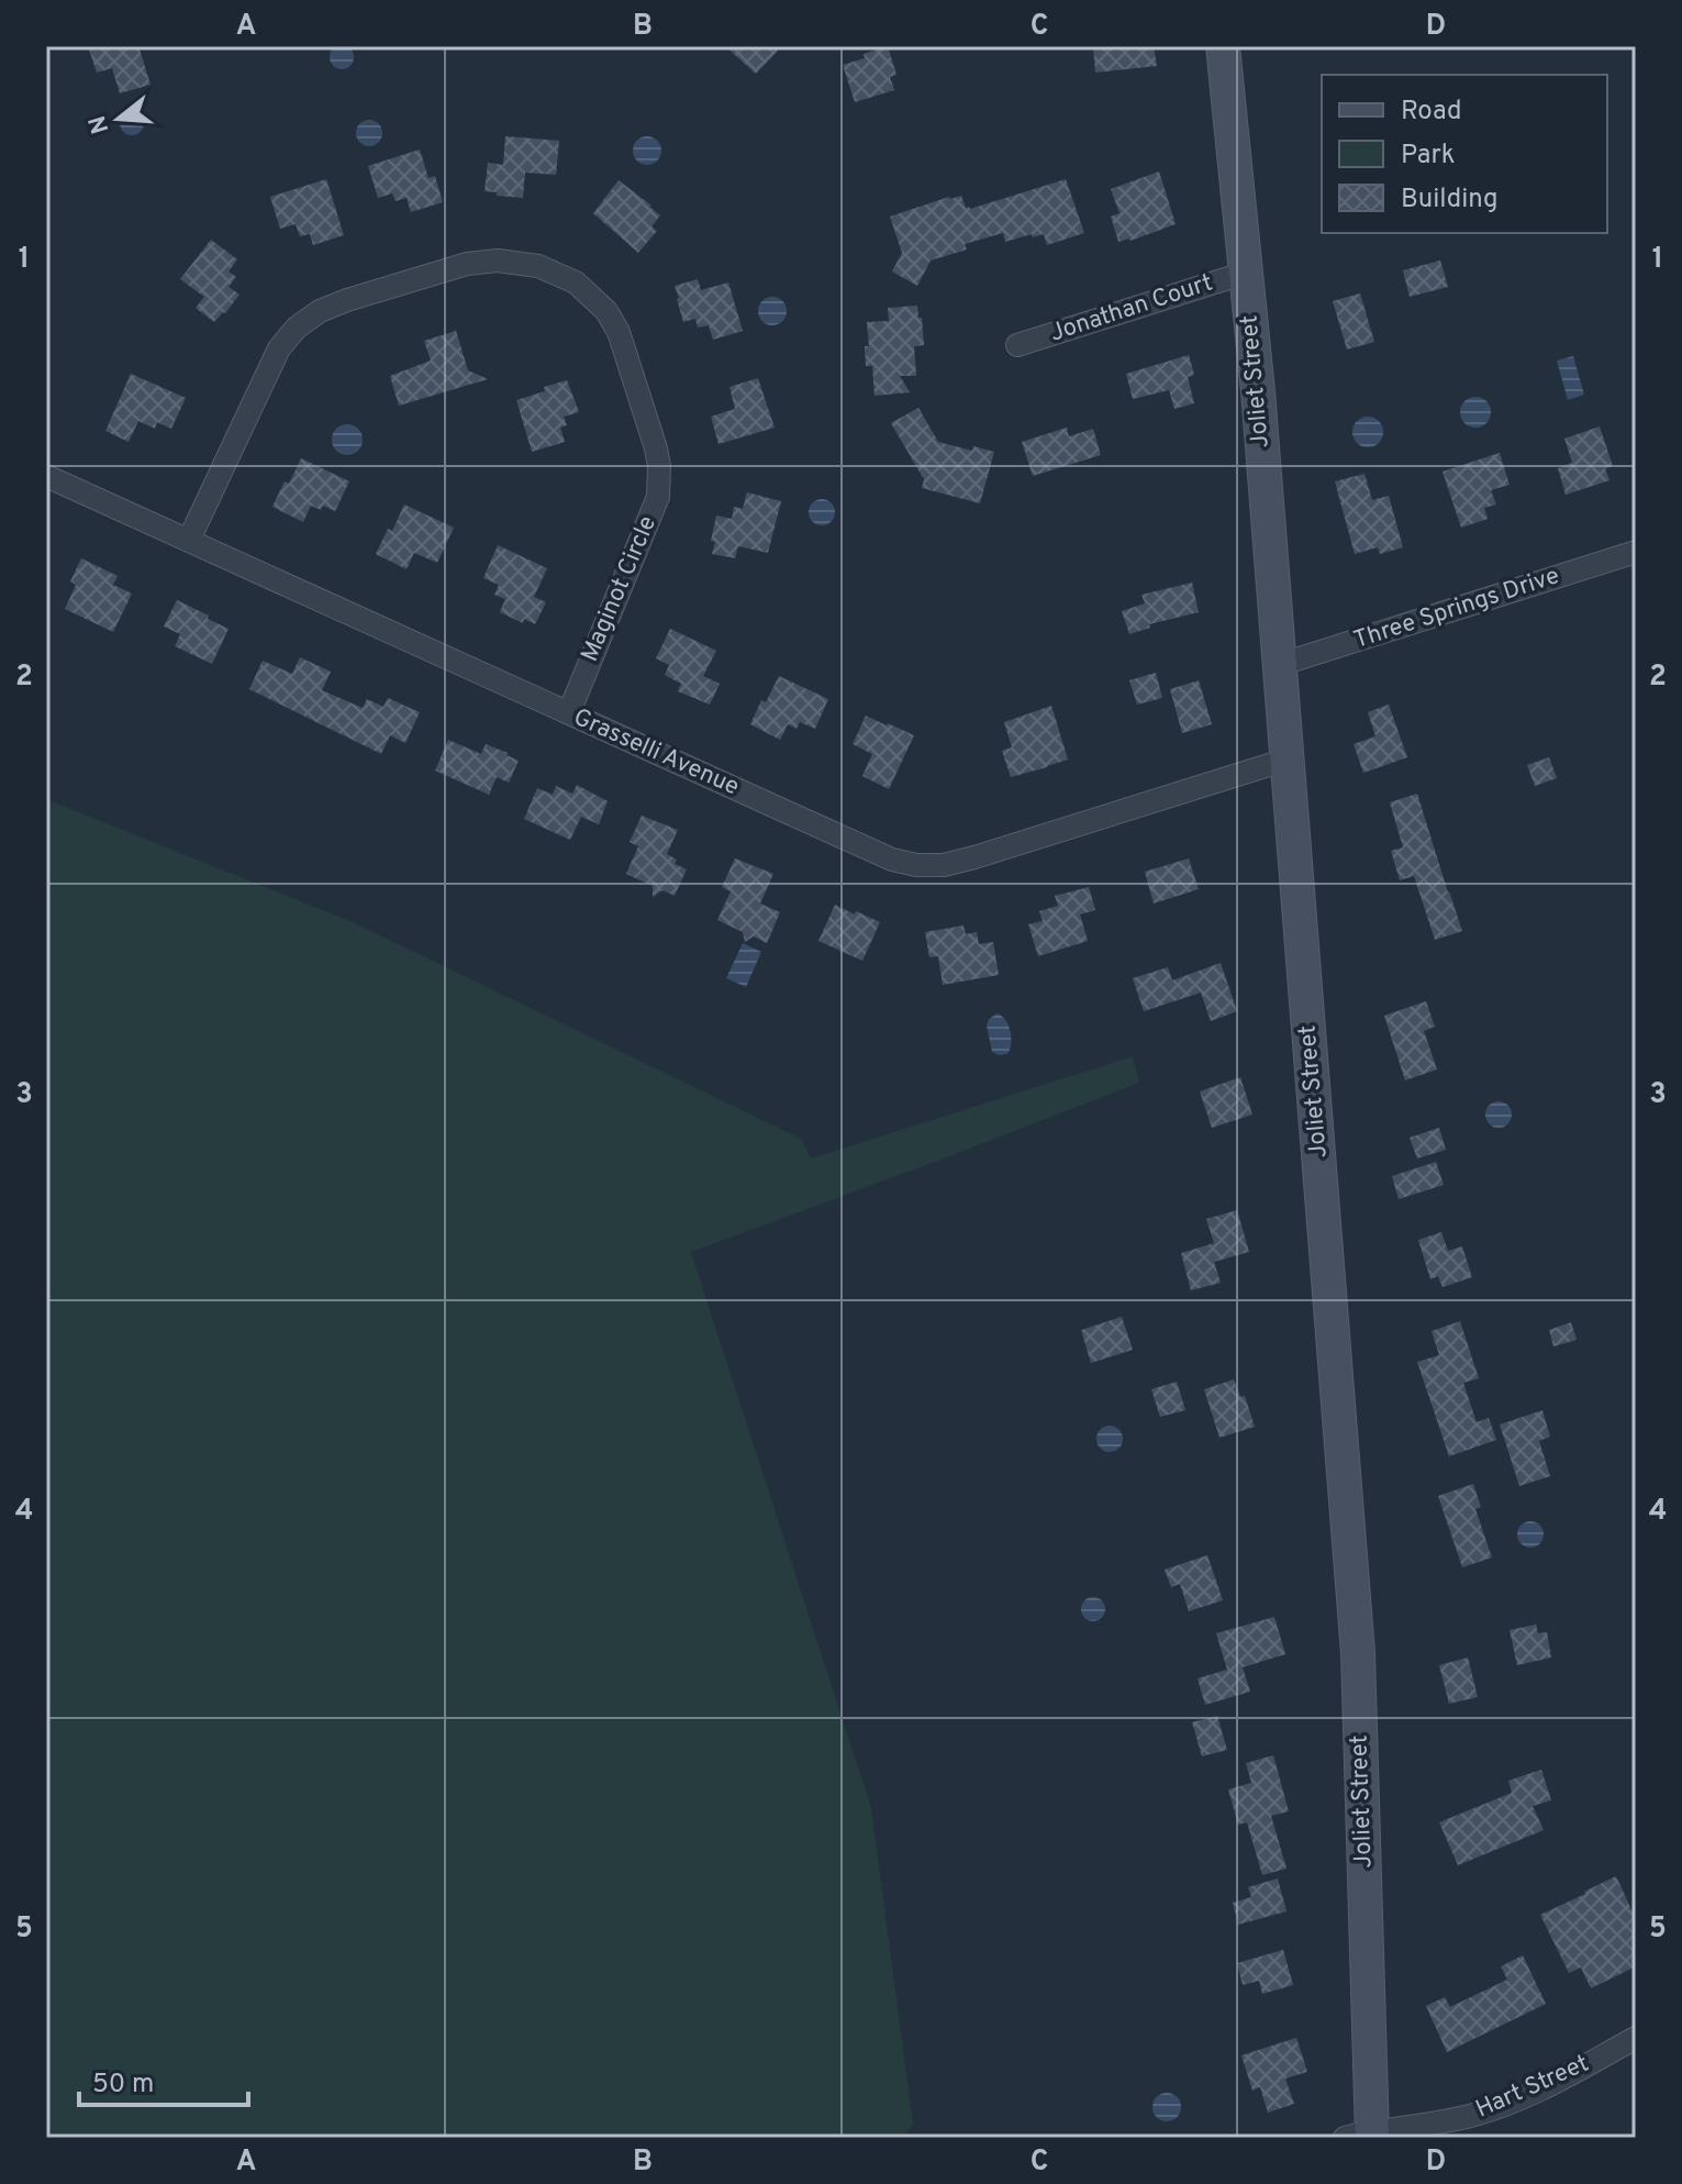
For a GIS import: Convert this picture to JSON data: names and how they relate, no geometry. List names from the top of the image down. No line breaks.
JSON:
{"streets":{"street":["Jonathan Court","Joliet Street","Maginot Circle","Three Springs Drive","Grasselli Avenue","Hart Street"]},"crossings":[["Jonathan Court","Joliet Street"],["Joliet Street","Three Springs Drive"],["Joliet Street","Grasselli Avenue"],["Joliet Street","Hart Street"],["Maginot Circle","Grasselli Avenue"]],"legend":["Road","Park","Building"],"scale_bar":"50 m","north":"left","grid":{"columns":["A","B","C","D"],"rows":["1","2","3","4","5"]}}
